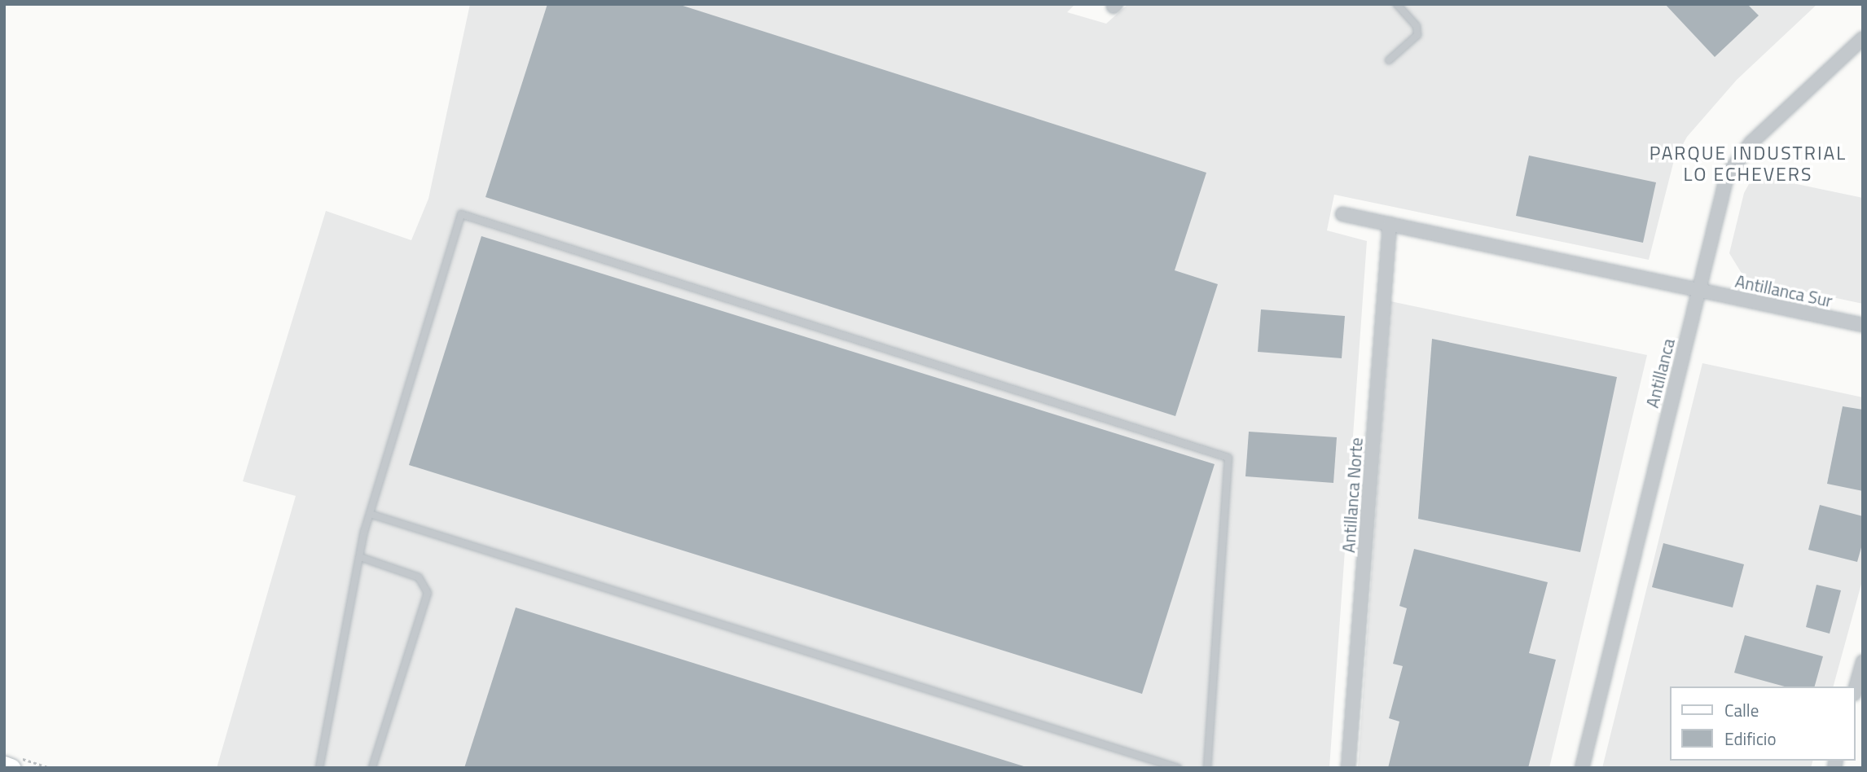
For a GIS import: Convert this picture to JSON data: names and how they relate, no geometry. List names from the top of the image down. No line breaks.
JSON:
{"streets":{"street":["Antillanca Sur","Antillanca","Antillanca Norte"]},"crossings":[["Antillanca Sur","Antillanca"]],"districts":["PARQUE INDUSTRIAL LO ECHEVERS"],"legend":["Calle","Edificio"]}
